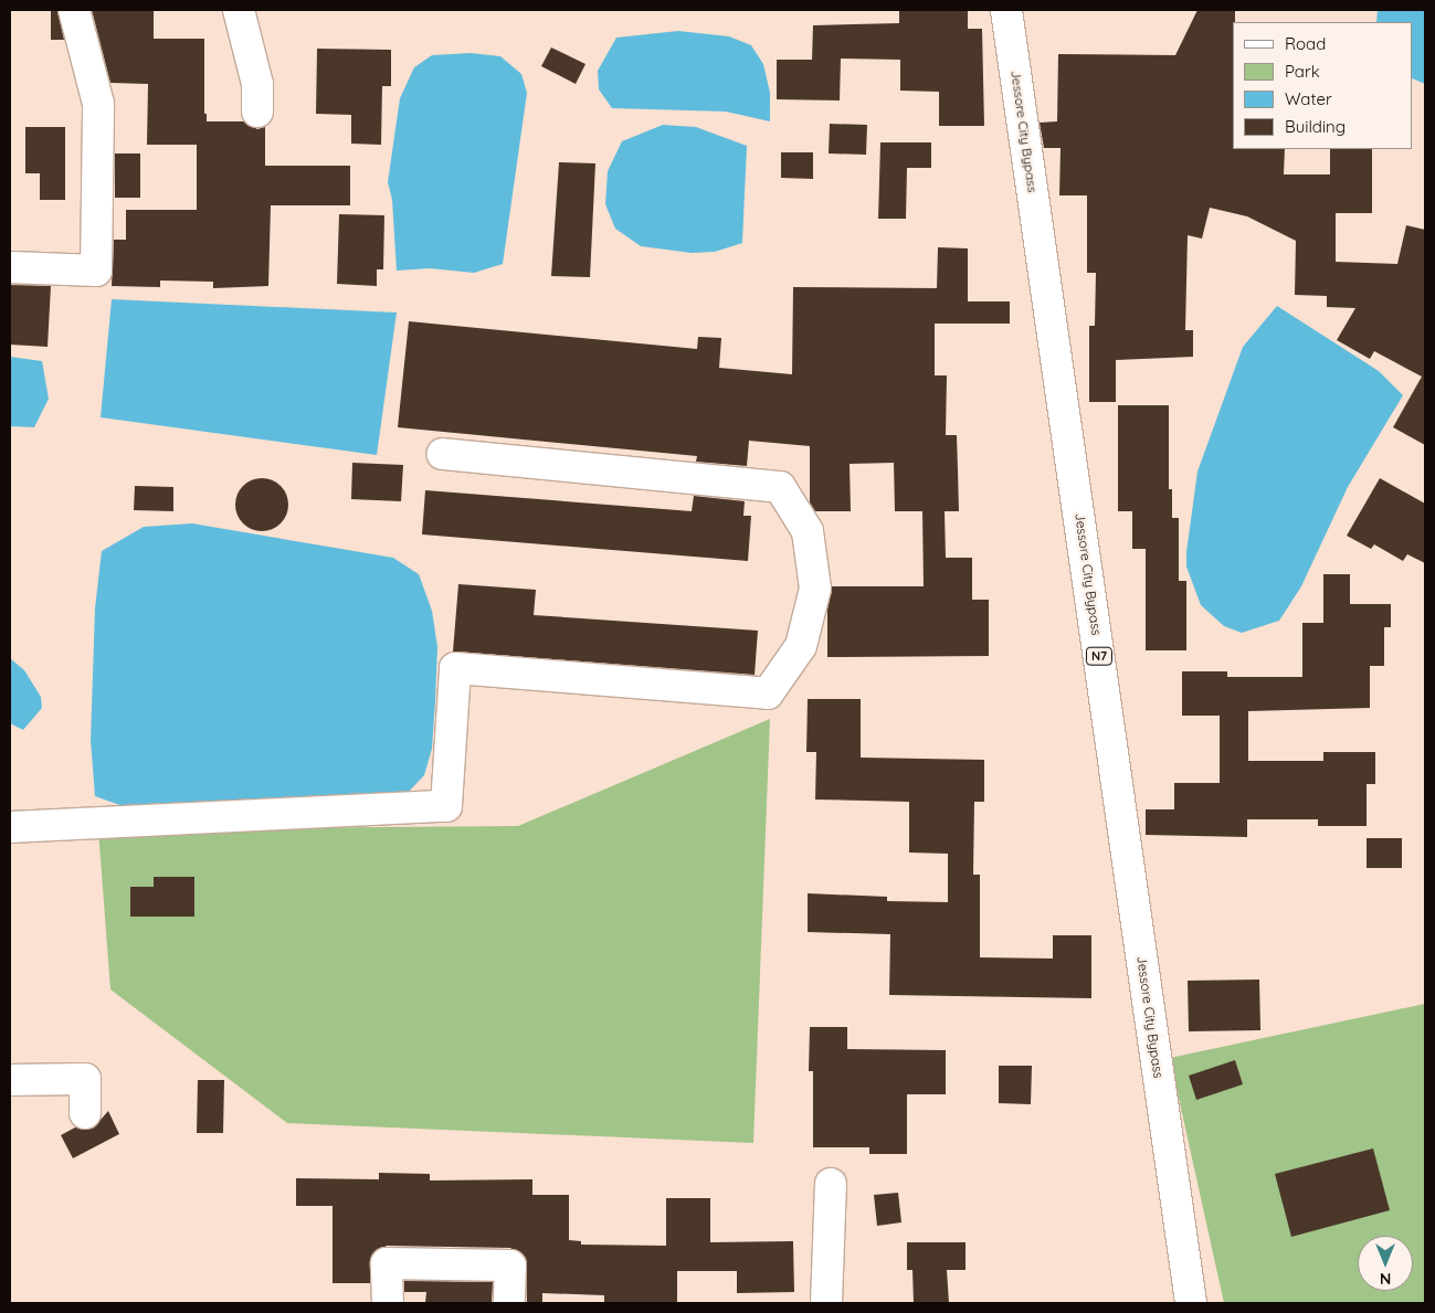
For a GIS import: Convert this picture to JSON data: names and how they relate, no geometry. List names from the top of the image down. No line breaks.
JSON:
{"streets":{"main road":["Jessore City Bypass","N7"]},"legend":["Road","Park","Water","Building"],"north":"bottom"}
